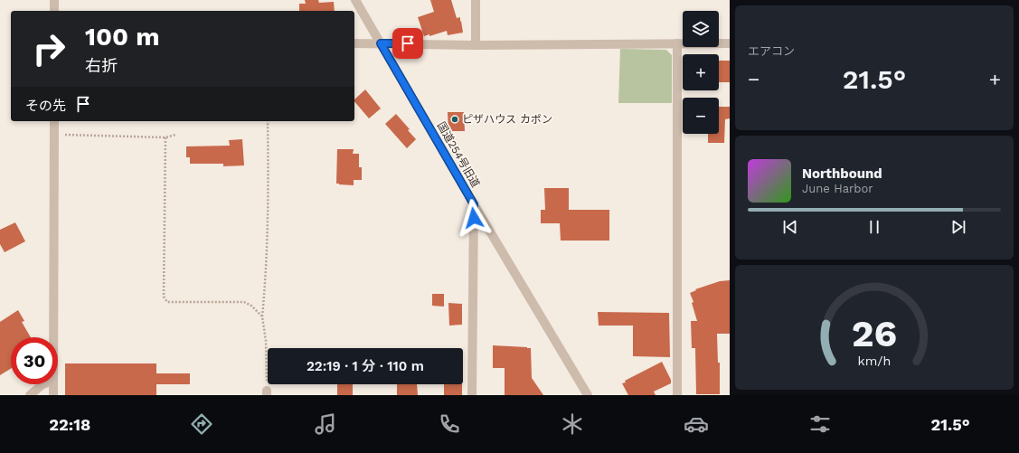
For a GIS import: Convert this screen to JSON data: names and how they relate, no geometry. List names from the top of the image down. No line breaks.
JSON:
{"streets":{"street":["国道254号旧道"]},"places":["ピザハウス カポン"],"page":{"tile":"エアコン","map_buttons":["+","−"],"turn":["100 m","右折"],"heat":["−","21.5°","+"],"then":"その先","song":["Northbound","June Harbor"],"limit":"30","trip":"22:19 · 1 分 · 110 m","tabs":["22:18","21.5°"],"gauge":["26","km/h"]}}
